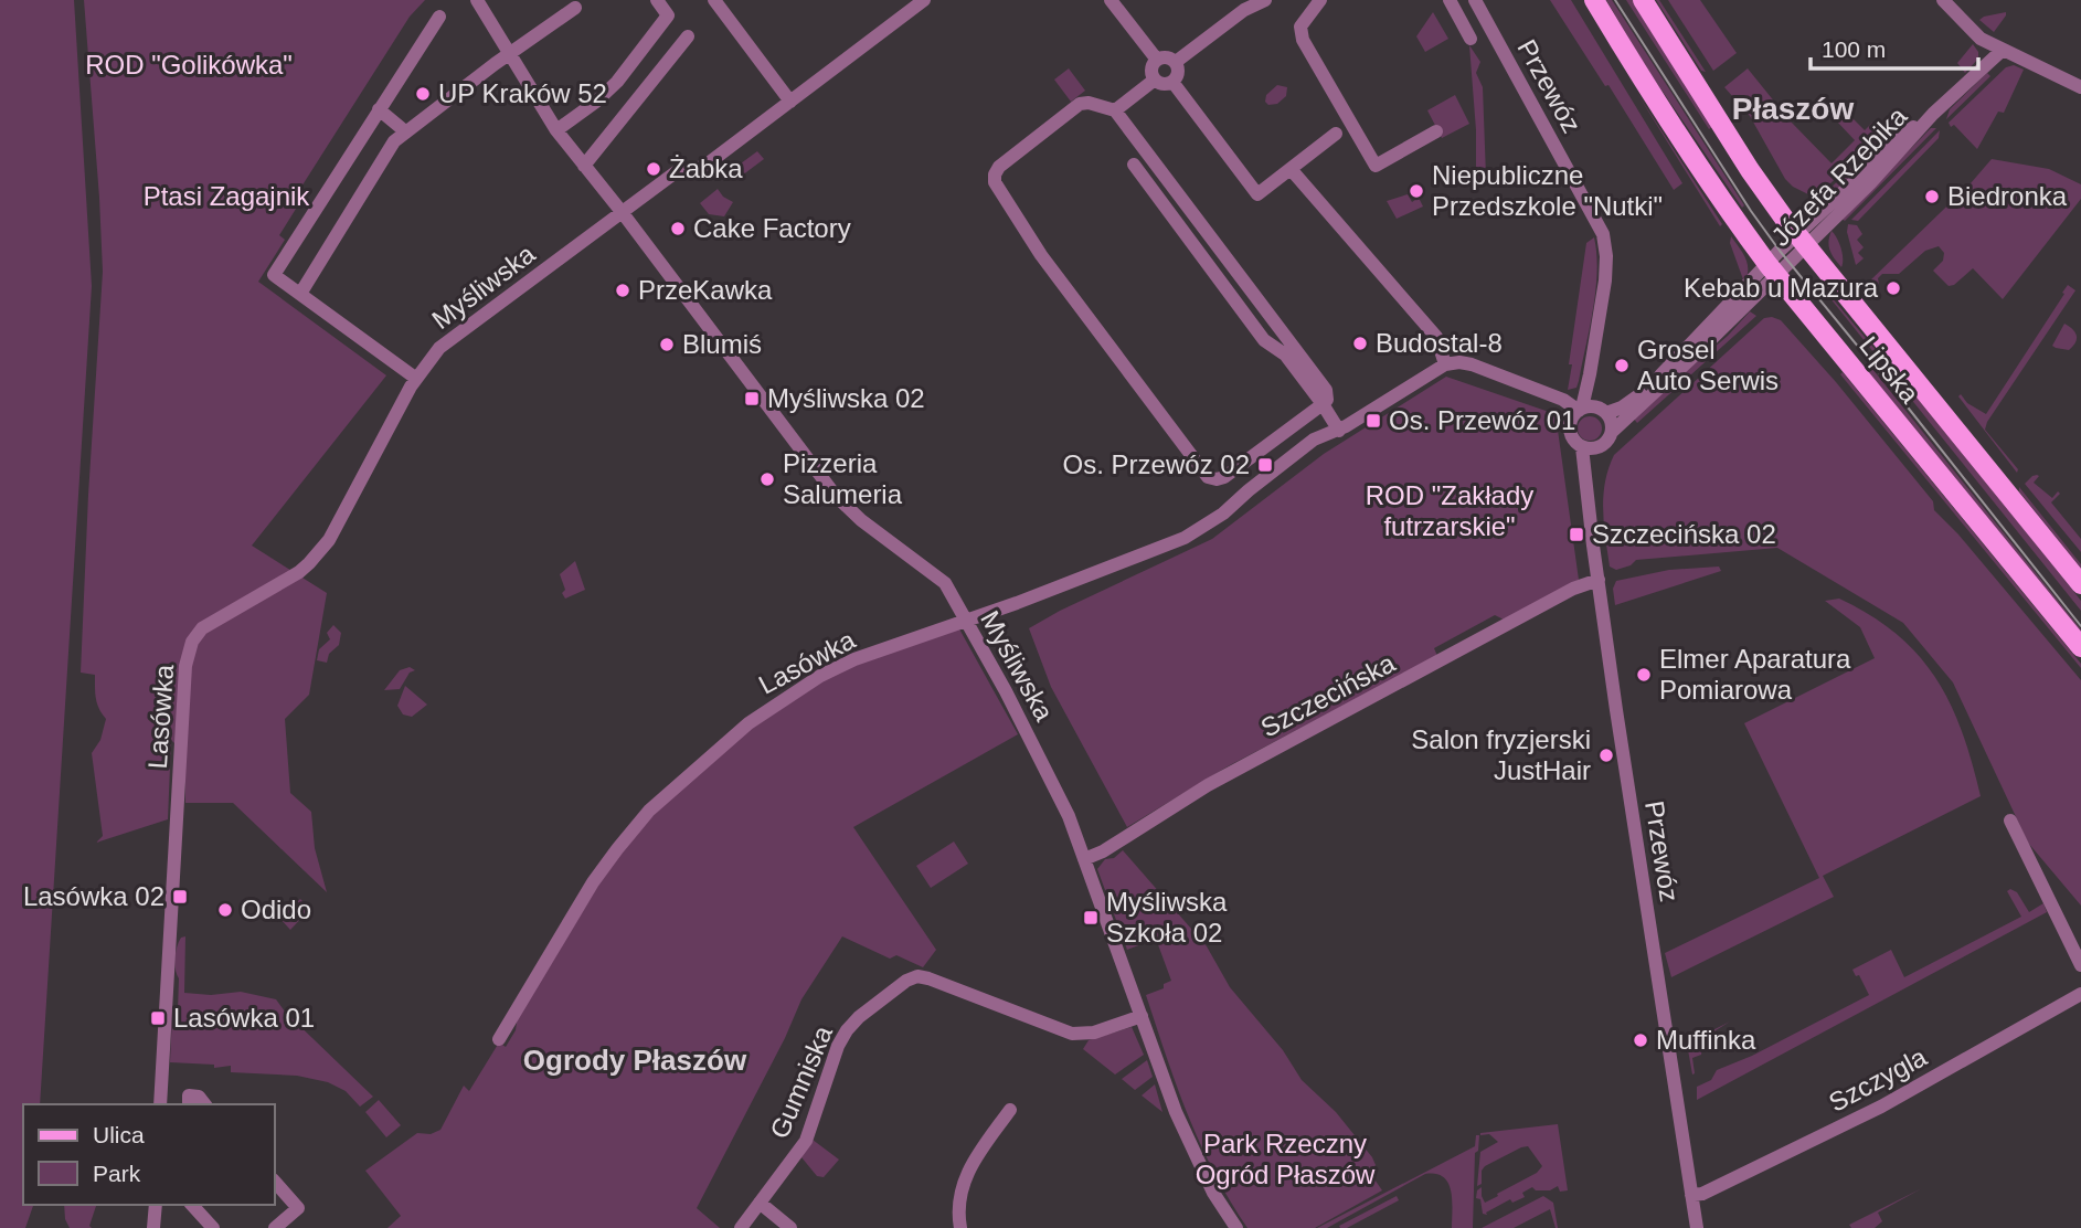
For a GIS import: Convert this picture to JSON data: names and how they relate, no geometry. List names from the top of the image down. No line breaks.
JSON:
{"streets":{"main road":["Lipska"],"street":["Przewóz","Józefa Rzebika","Myśliwska","Lasówka","Szczecińska","Szczygla","Gumniska"]},"crossings":[["Przewóz","Józefa Rzebika"],["Przewóz","Szczecińska"],["Przewóz","Szczygla"],["Józefa Rzebika","Lipska"],["Myśliwska","Lasówka"],["Myśliwska","Szczecińska"],["Myśliwska","Gumniska"]],"districts":["Płaszów","Ogrody Płaszów"],"parks":["ROD \"Golikówka\"","Ptasi Zagajnik","ROD \"Zakłady futrzarskie\"","Park Rzeczny Ogród Płaszów"],"places":{"other":["UP Kraków 52","Żabka","Niepubliczne Przedszkole \"Nutki\"","Biedronka","Cake Factory","Kebab u Mazura","PrzeKawka","Budostal-8","Blumiś","Grosel Auto Serwis","Pizzeria Salumeria","Elmer Aparatura Pomiarowa","Salon fryzjerski JustHair","Odido","Muffinka"],"transit":["Myśliwska 02","Os. Przewóz 01","Os. Przewóz 02","Szczecińska 02","Lasówka 02","Myśliwska Szkoła 02","Lasówka 01"]},"legend":["Ulica","Park"],"scale_bar":"100 m"}
